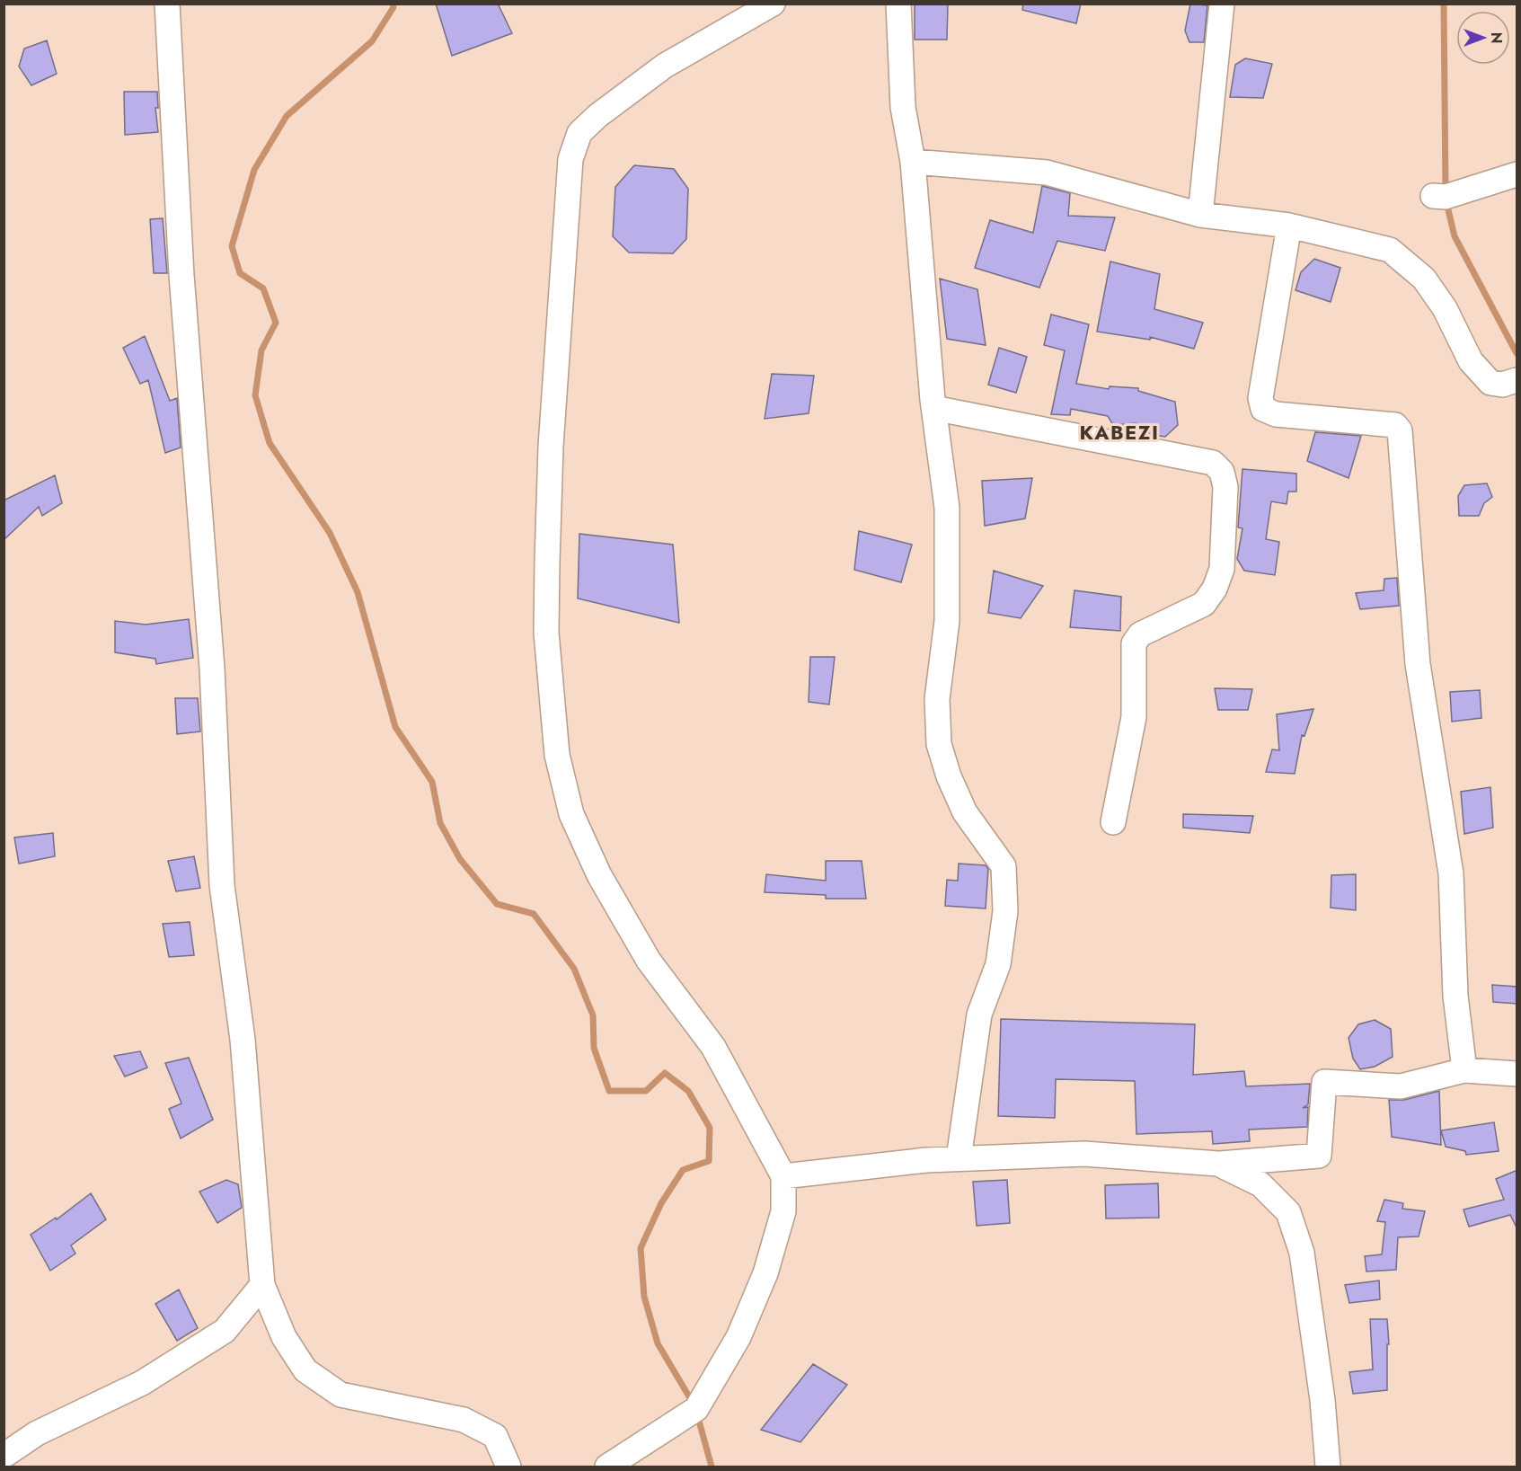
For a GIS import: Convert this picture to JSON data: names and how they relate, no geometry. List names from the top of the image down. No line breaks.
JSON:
{"districts":["KABEZI"],"north":"right"}
